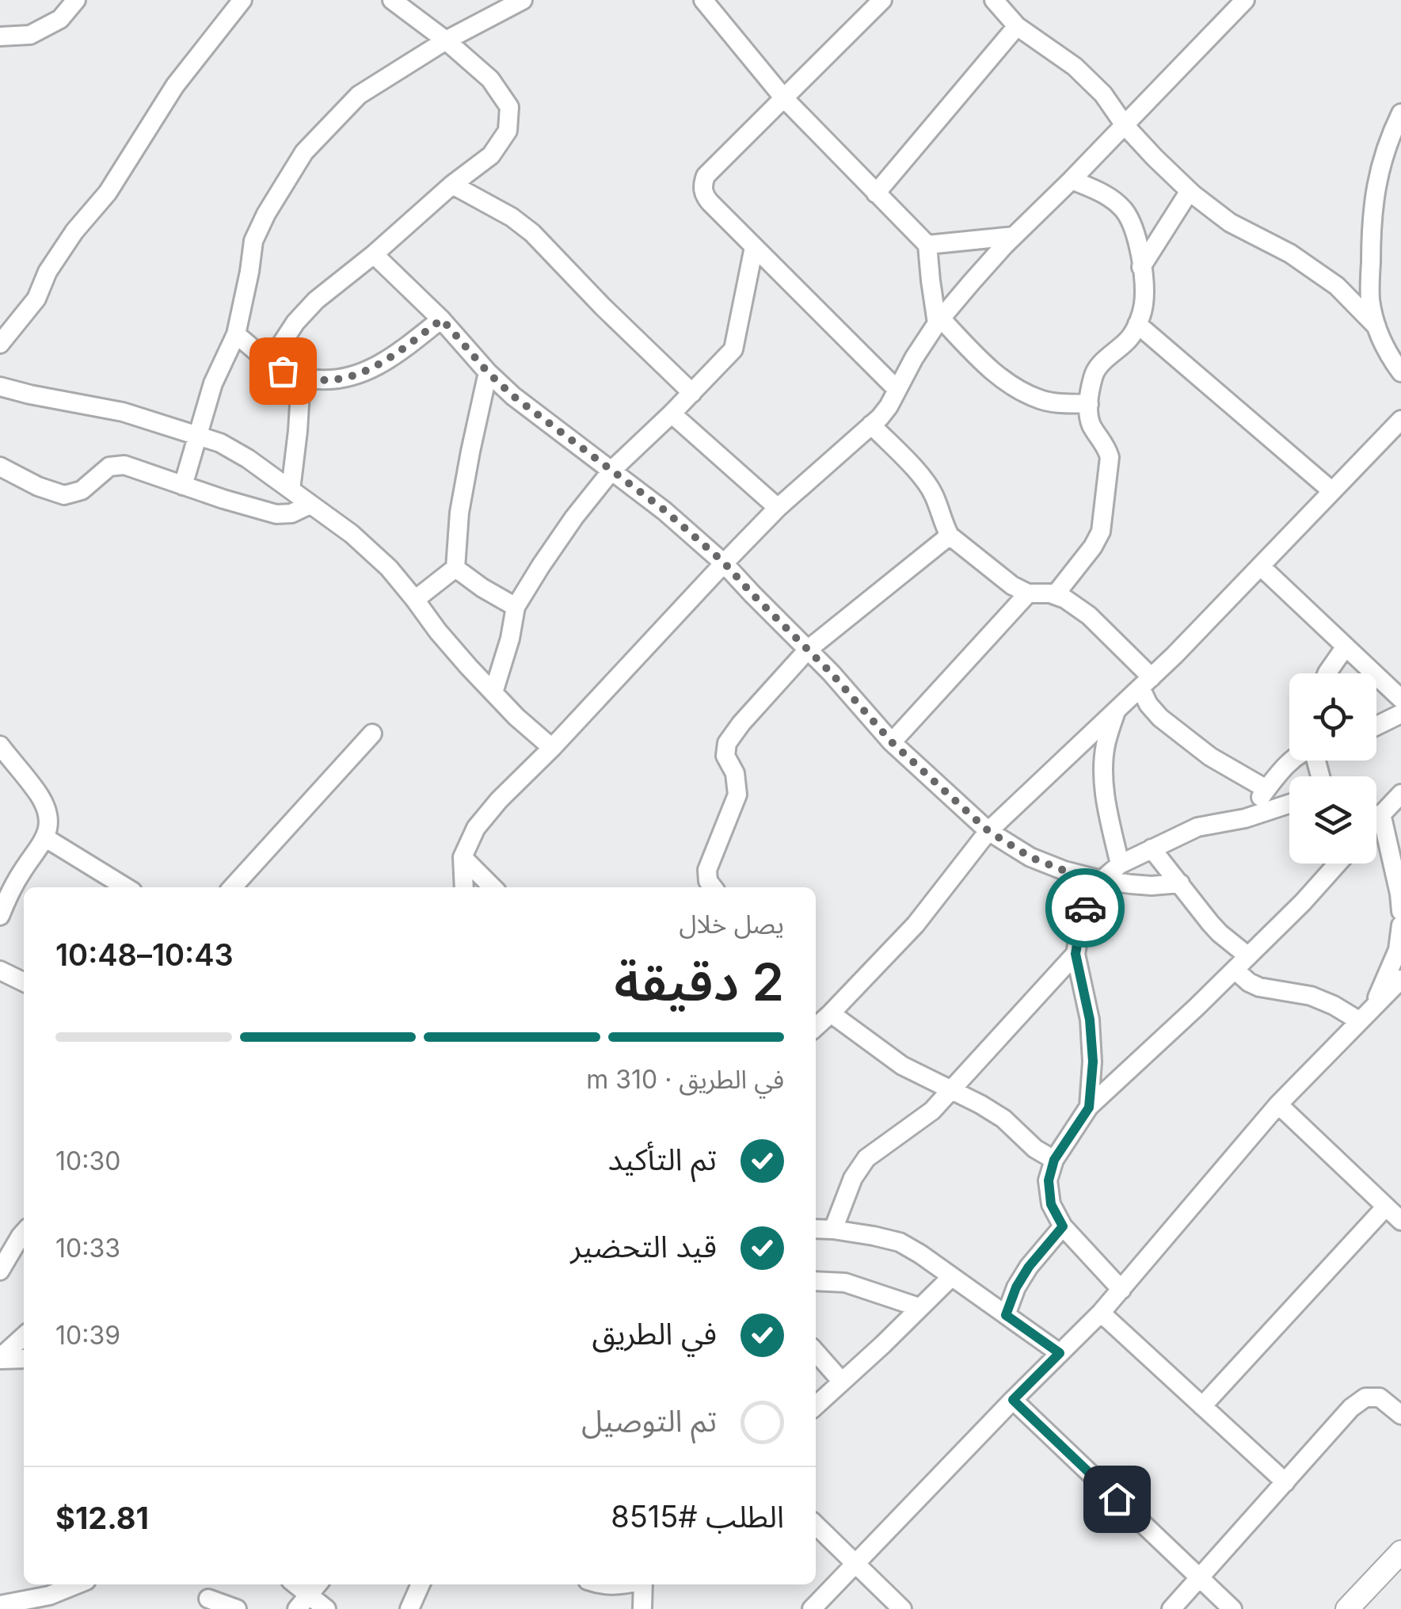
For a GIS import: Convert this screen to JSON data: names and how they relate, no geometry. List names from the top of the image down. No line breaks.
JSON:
{"page":{"heading":["2 دقيقة","يصل خلال","10:43–10:48"],"panel":["الطلب #8515","$12.81"],"bar":"في الطريق · 310 m","list":[["تم التأكيد","10:30"],["قيد التحضير","10:33"],["في الطريق","10:39"],"تم التوصيل"]}}
